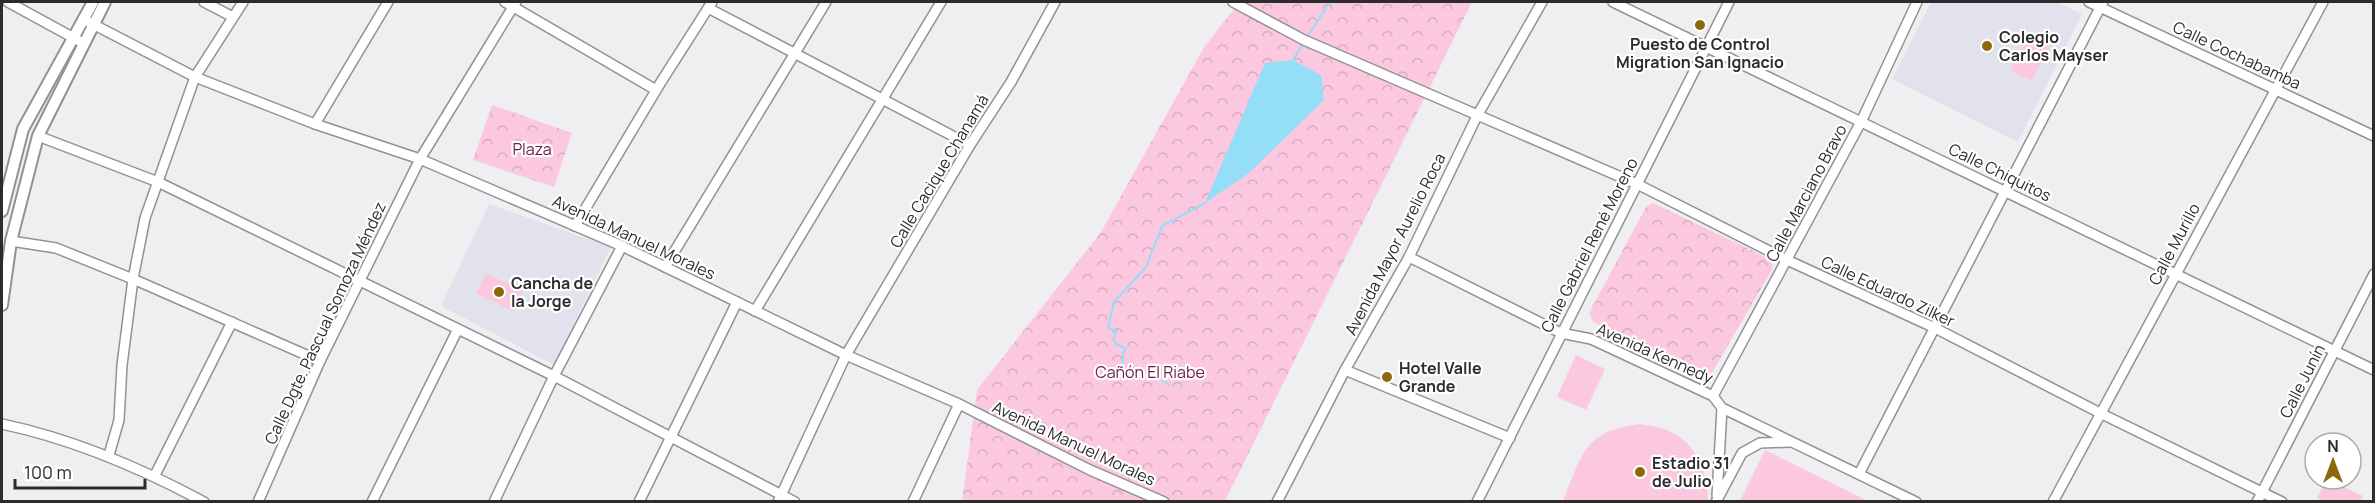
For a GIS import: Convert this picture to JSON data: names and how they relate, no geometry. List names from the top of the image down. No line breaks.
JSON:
{"streets":{"street":["Calle Cochabamba","Calle Cacique Chanamá","Calle Chiquitos","Calle Marciano Bravo","Avenida Manuel Morales","Avenida Mayor Aurelio Roca","Calle Murillo","Calle Gabriel René Moreno","Calle Eduardo Zilker","Calle Dgte. Pascual Somoza Méndez","Avenida Kennedy","Calle Junín"]},"crossings":[["Calle Cochabamba","Calle Murillo"],["Calle Cacique Chanamá","Avenida Manuel Morales"],["Calle Chiquitos","Calle Marciano Bravo"],["Calle Chiquitos","Calle Murillo"],["Calle Chiquitos","Calle Gabriel René Moreno"],["Calle Chiquitos","Calle Junín"],["Calle Marciano Bravo","Calle Eduardo Zilker"],["Calle Marciano Bravo","Avenida Kennedy"],["Avenida Manuel Morales","Calle Dgte. Pascual Somoza Méndez"],["Avenida Mayor Aurelio Roca","Calle Eduardo Zilker"],["Avenida Mayor Aurelio Roca","Avenida Kennedy"],["Calle Murillo","Calle Eduardo Zilker"],["Calle Gabriel René Moreno","Calle Eduardo Zilker"],["Calle Gabriel René Moreno","Avenida Kennedy"],["Calle Eduardo Zilker","Calle Junín"]],"parks":["Plaza","Cañón El Riabe"],"places":["Puesto de Control Migration San Ignacio","Colegio Carlos Mayser","Cancha de la Jorge","Hotel Valle Grande","Estadio 31 de Julio"],"scale_bar":"100 m","north":"top"}
